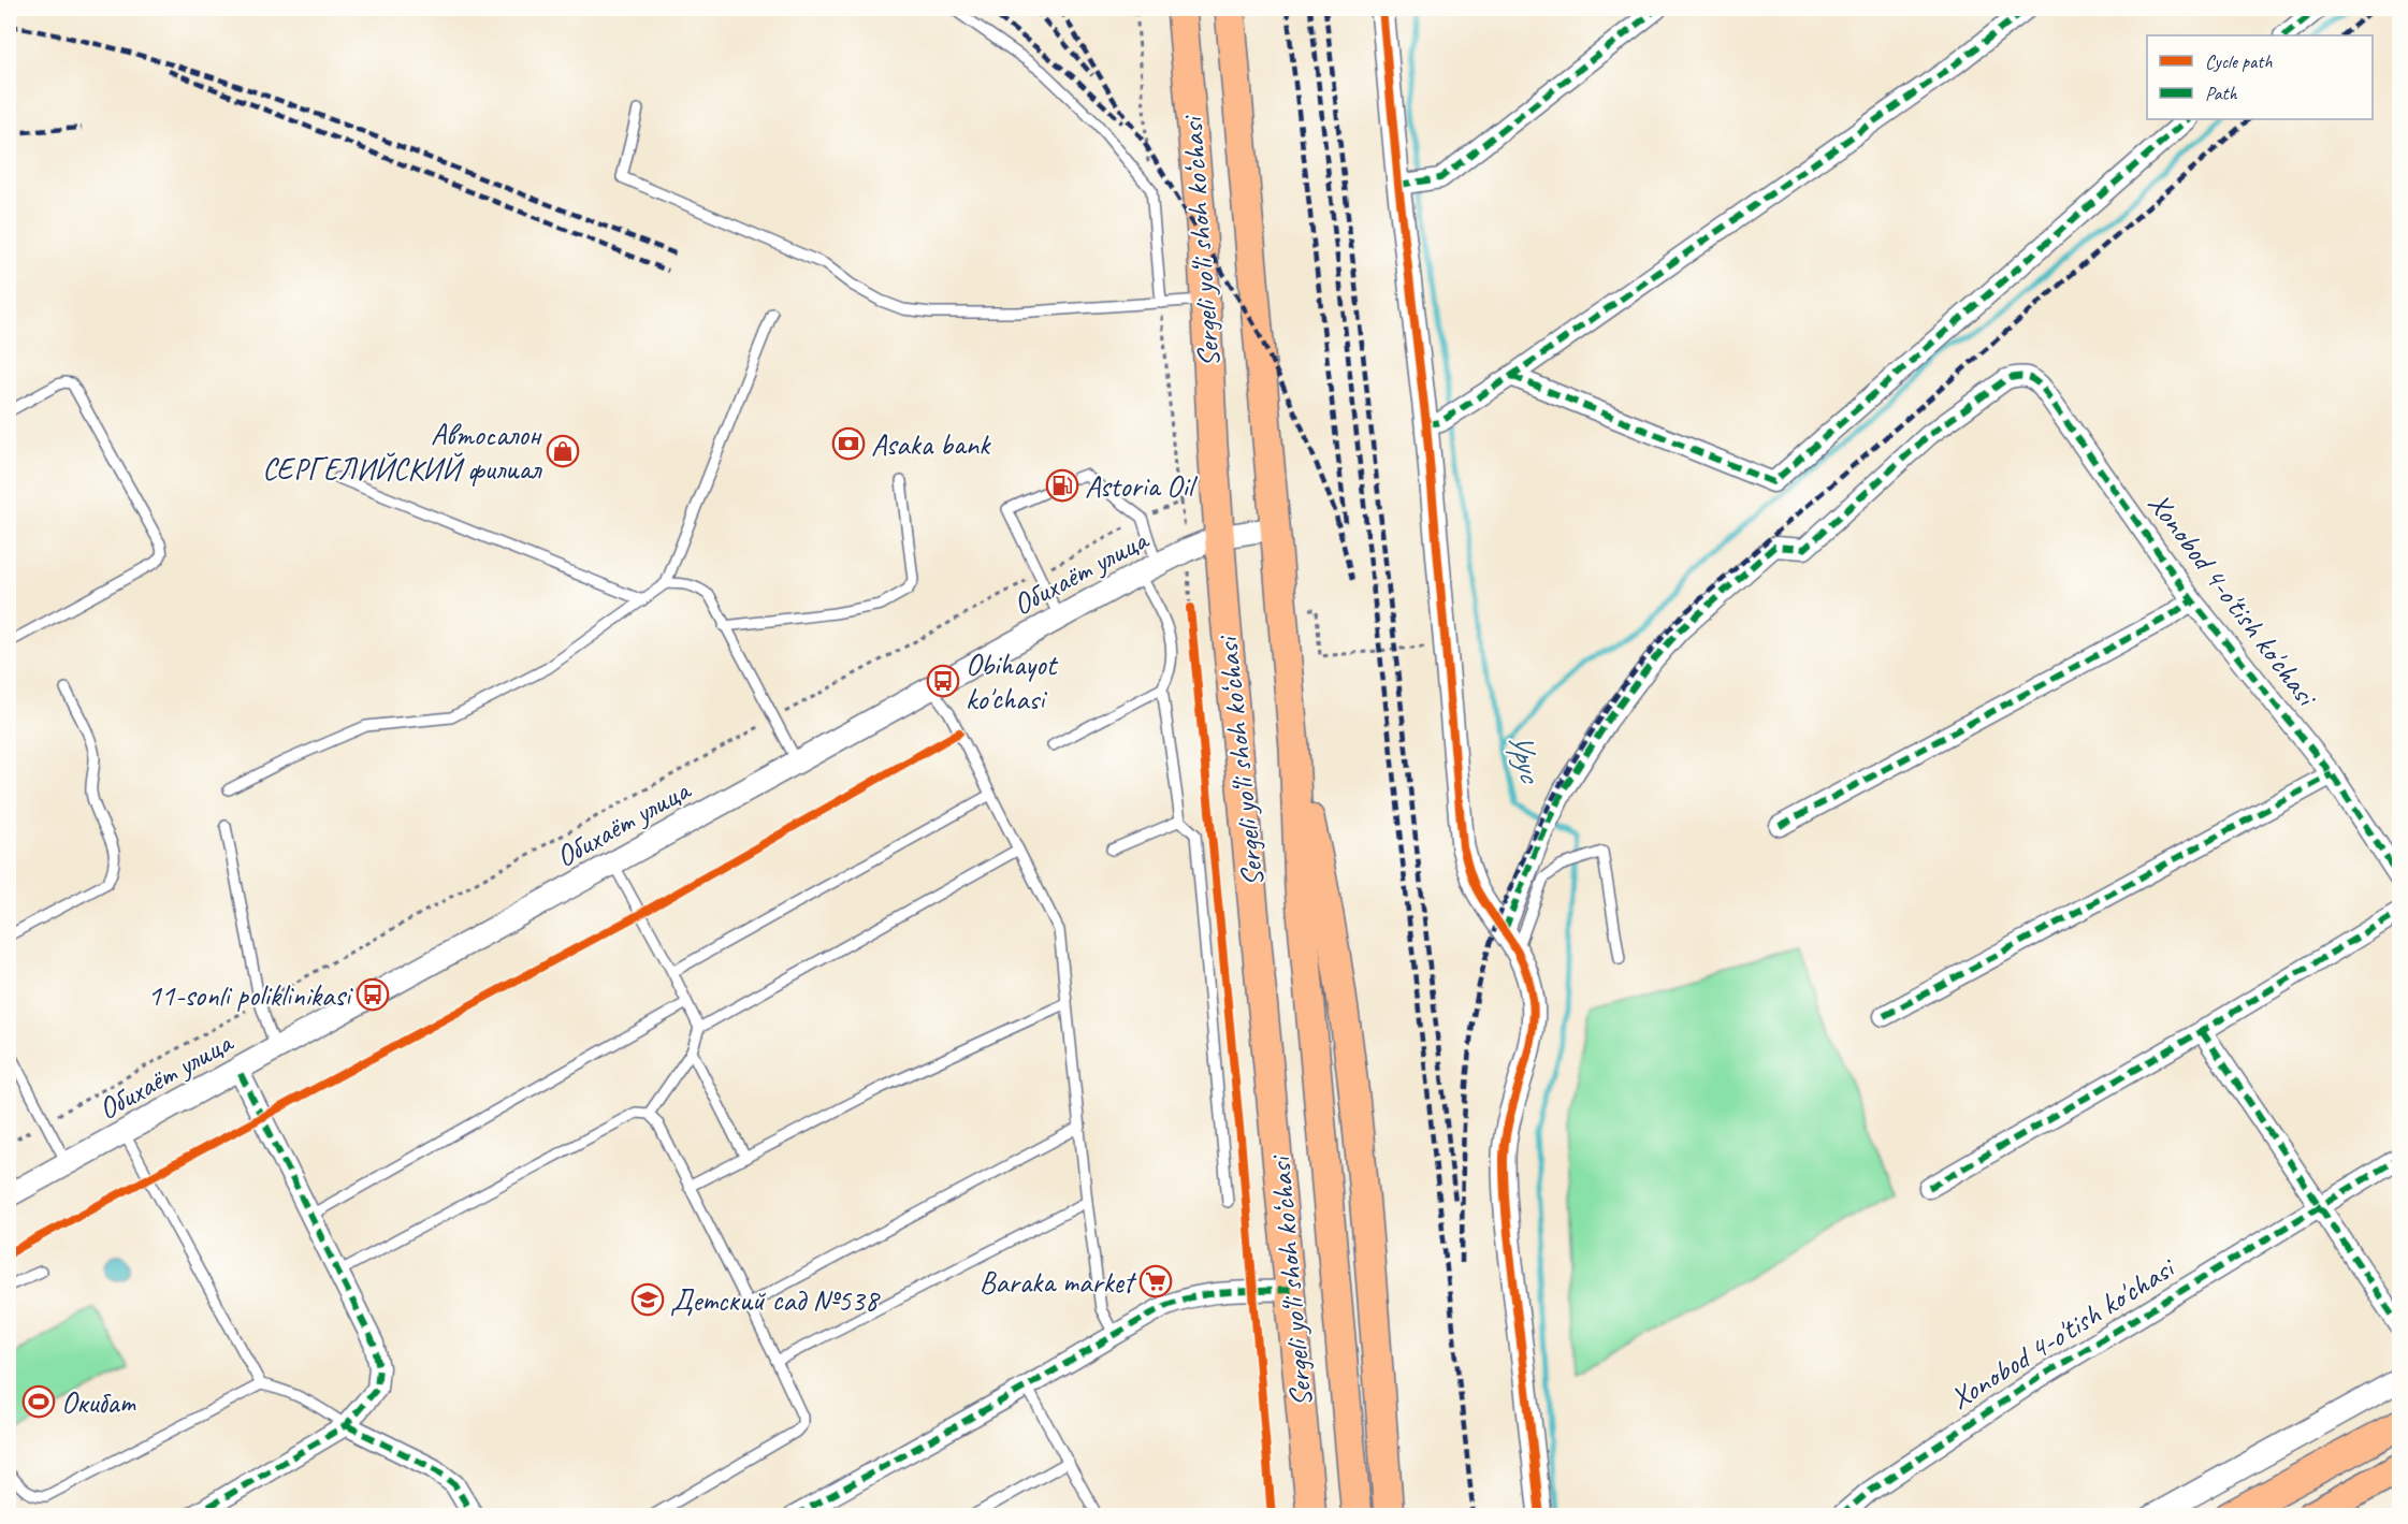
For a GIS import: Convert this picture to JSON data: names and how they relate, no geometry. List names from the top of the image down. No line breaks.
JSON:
{"streets":{"main road":["Sergeli yo‘li shoh ko‘chasi"],"street":["Обихаёт улица","Xonobod 4-o'tish ko'chasi"]},"crossings":[["Sergeli yo‘li shoh ko‘chasi","Обихаёт улица"]],"water":["Урус"],"places":{"bank":["Asaka bank"],"shop":["Автосалон СЕРГЕЛИЙСКИЙ филиал"],"fuel station":["Astoria Oil"],"bus stop":["Obihayot ko'chasi","11-sonli poliklinikasi"],"supermarket":["Baraka market"],"school or university":["Детский сад №538"],"sports":["Окибат"]},"legend":["Cycle path","Path"]}
